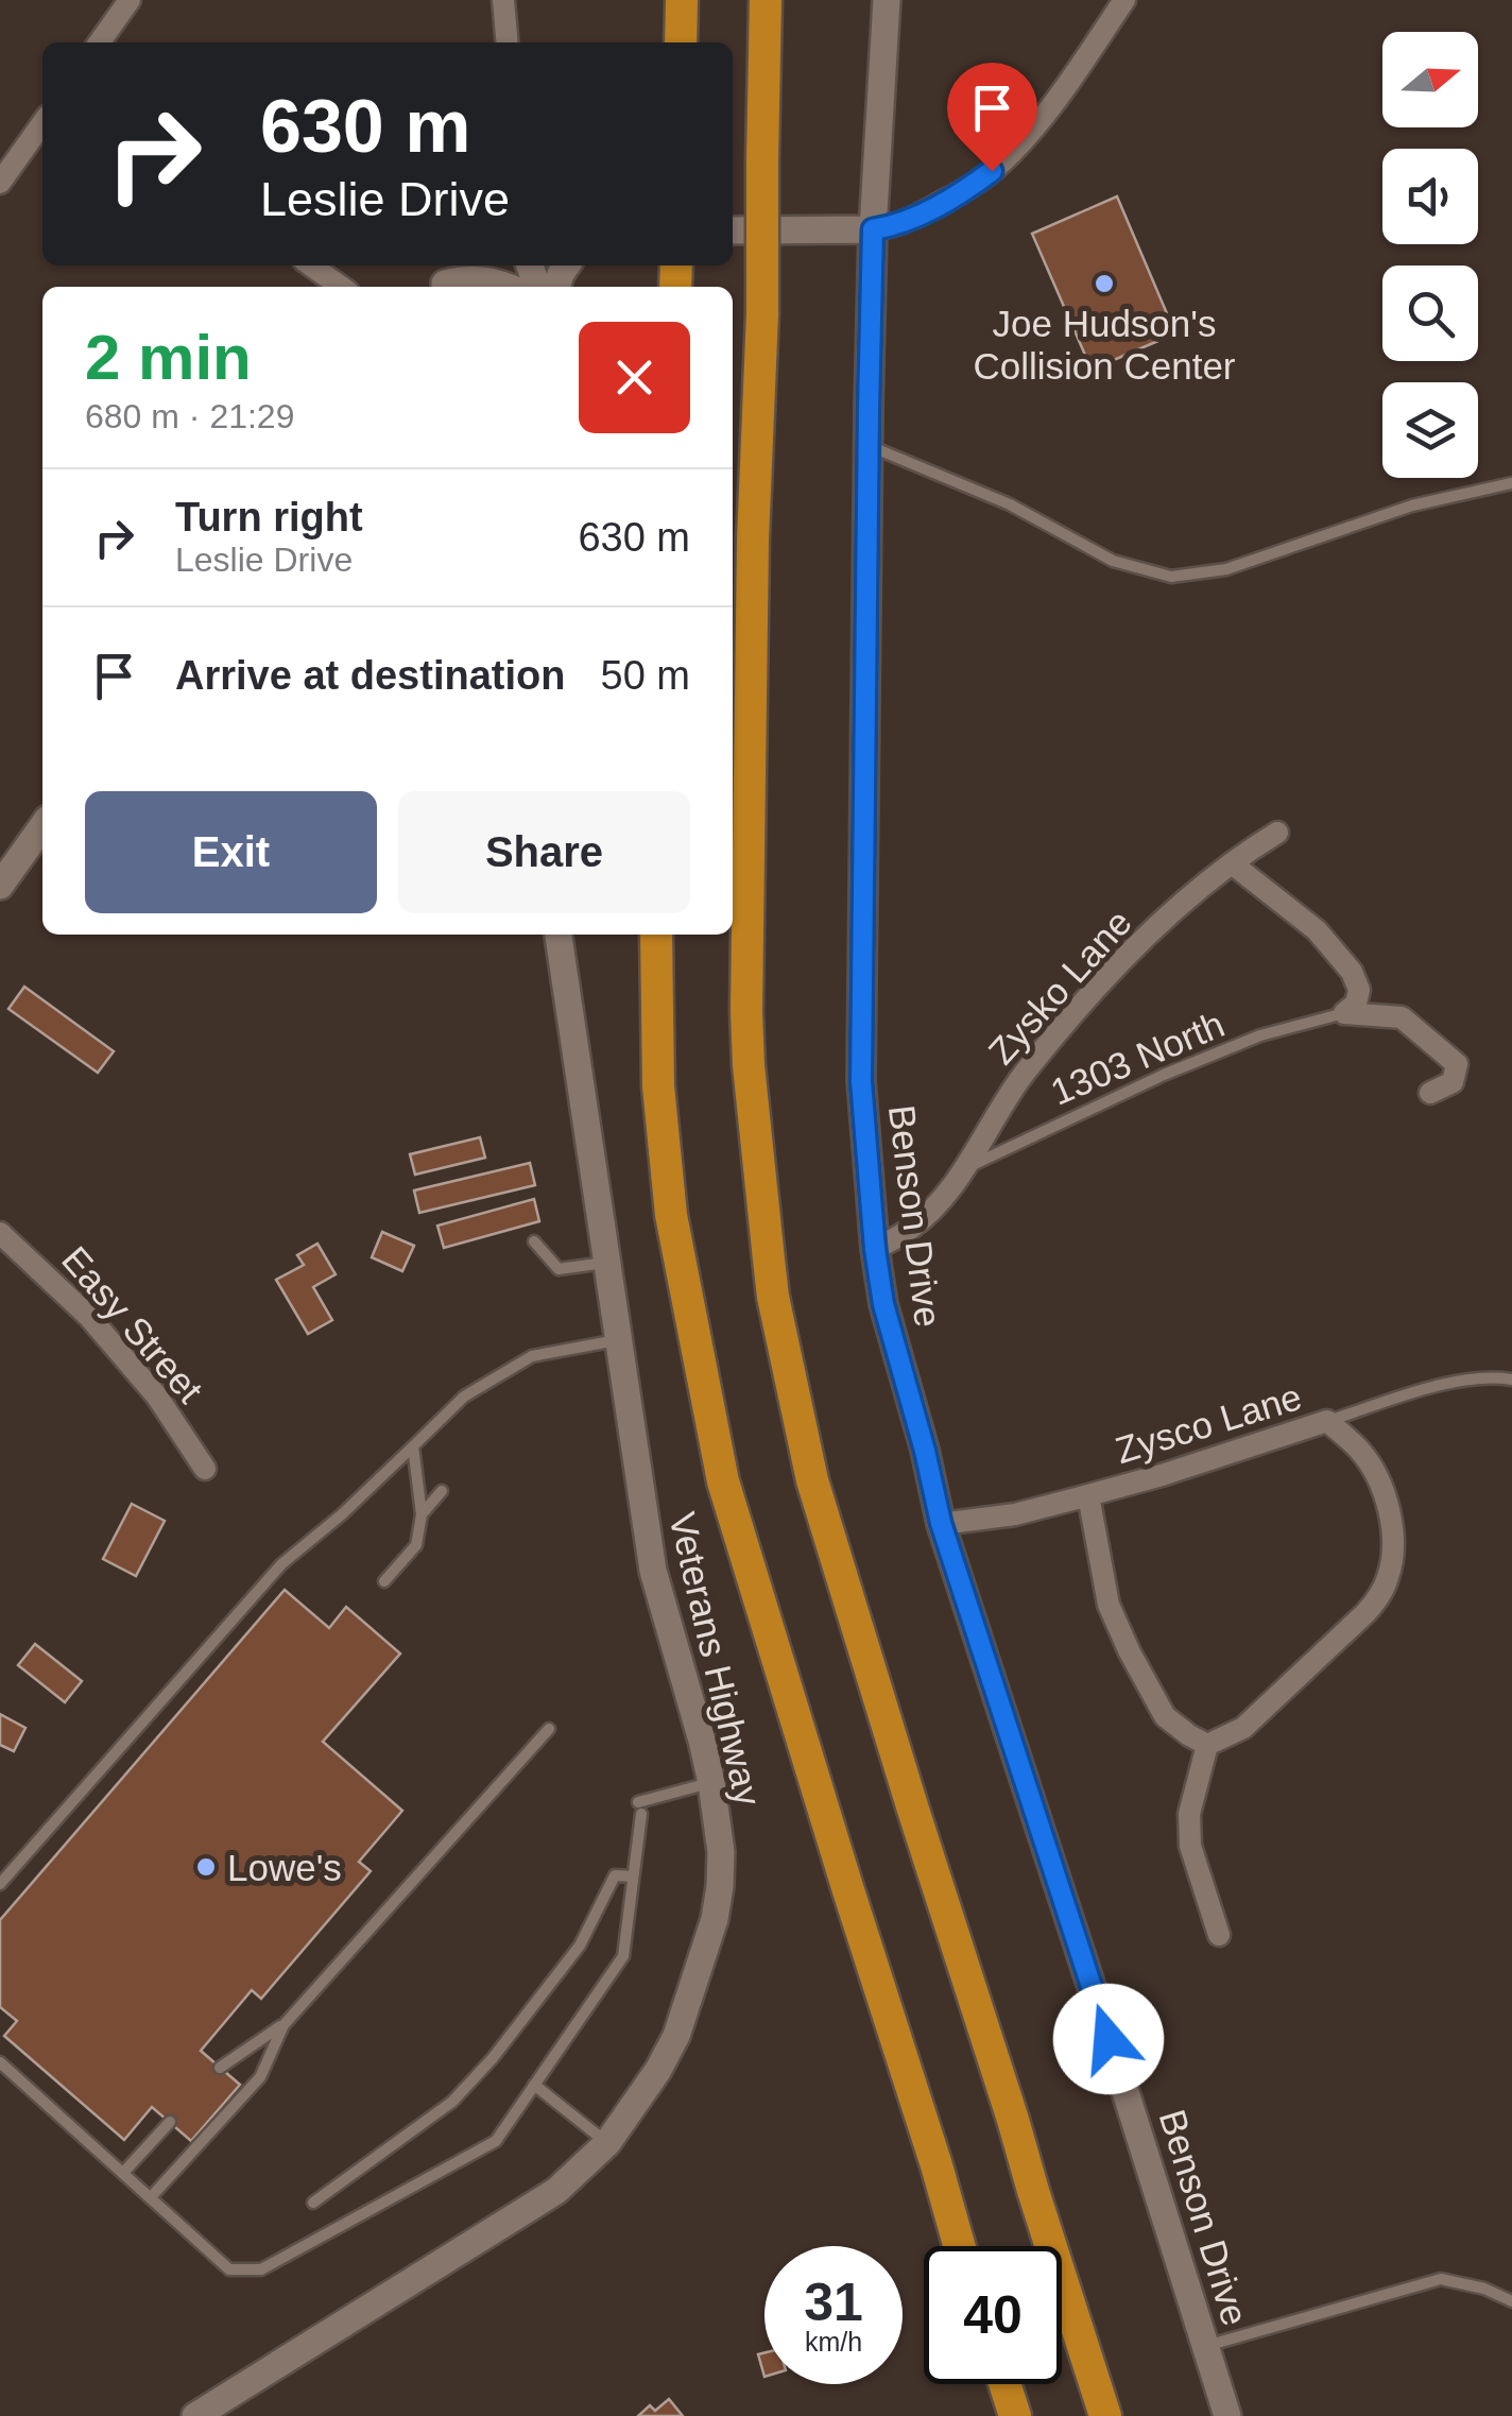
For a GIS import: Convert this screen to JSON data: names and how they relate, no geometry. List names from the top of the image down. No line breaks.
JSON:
{"streets":{"street":["Zysko Lane","Benson Drive","Easy Street","Zysco Lane","Veterans Highway"],"lane":["1303 North"]},"crossings":[["Zysko Lane","1303 North"],["Zysko Lane","Benson Drive"],["Benson Drive","Zysco Lane"]],"places":["Joe Hudson's Collision Center","Lowe's"],"north":"right","page":{"turn":["630 m","Leslie Drive"],"heading":["2 min","680 m · 21:29"],"list":[{"name":"Turn right","note":"Leslie Drive","value":"630 m"},{"name":"Arrive at destination","value":"50 m"}],"buttons":["Exit","Share"],"speed":"31 km/h","limit":"40"}}
